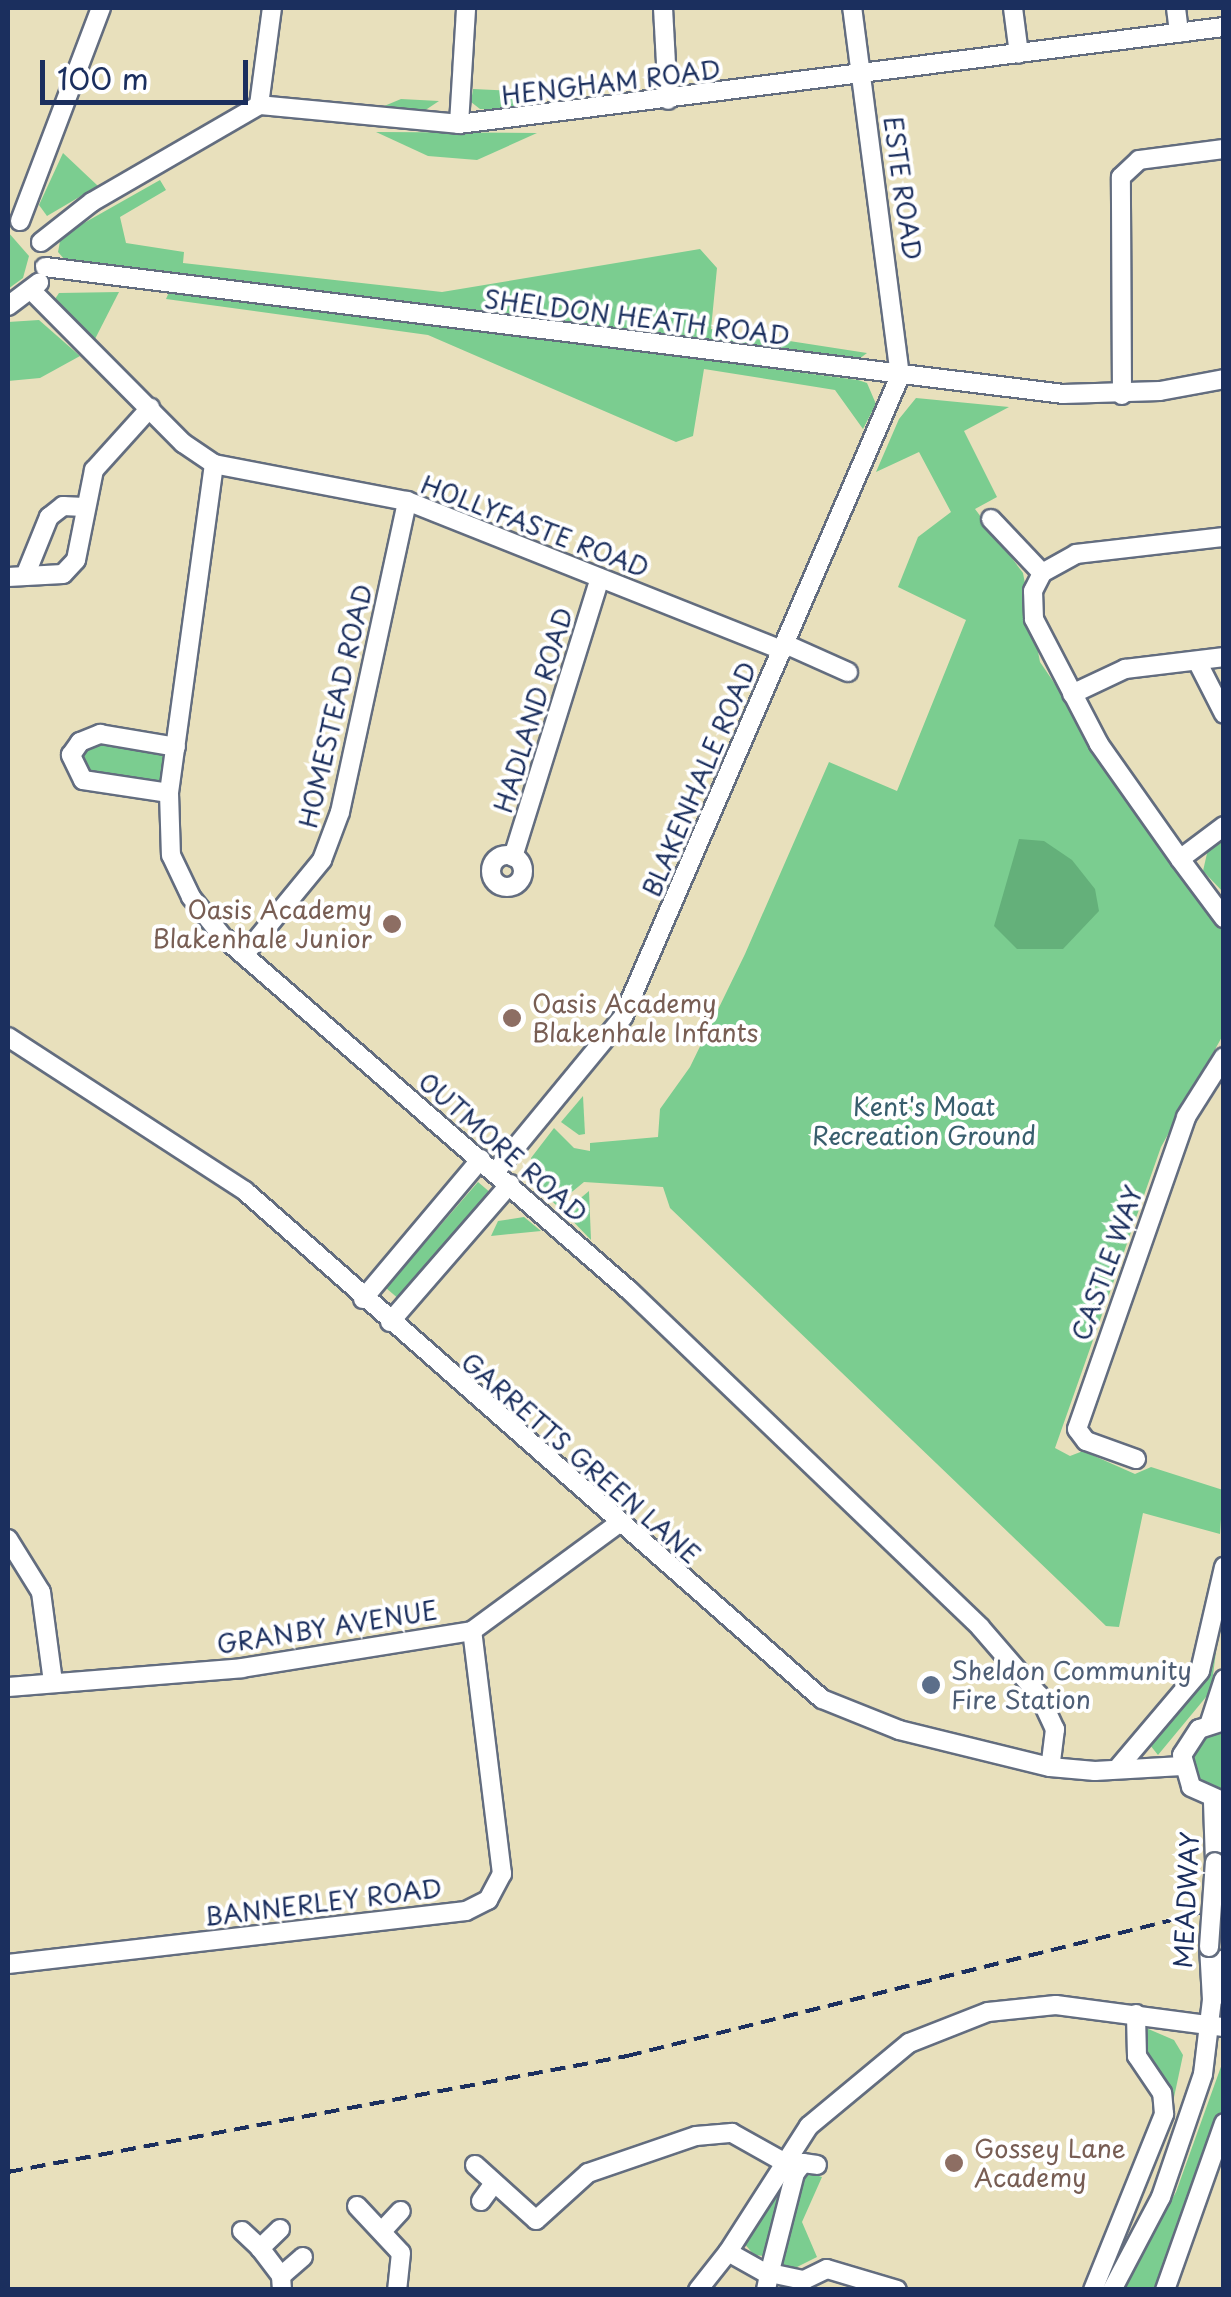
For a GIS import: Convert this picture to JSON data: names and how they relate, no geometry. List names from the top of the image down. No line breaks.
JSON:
{"streets":{"street":["HENGHAM ROAD","ESTE ROAD","SHELDON HEATH ROAD","HOLLYFASTE ROAD","HOMESTEAD ROAD","HADLAND ROAD","BLAKENHALE ROAD","OUTMORE ROAD","CASTLE WAY","GARRETTS GREEN LANE","GRANBY AVENUE","MEADWAY","BANNERLEY ROAD"]},"crossings":[["HENGHAM ROAD","ESTE ROAD"],["ESTE ROAD","SHELDON HEATH ROAD"],["ESTE ROAD","BLAKENHALE ROAD"],["SHELDON HEATH ROAD","BLAKENHALE ROAD"],["HOLLYFASTE ROAD","HOMESTEAD ROAD"],["HOLLYFASTE ROAD","HADLAND ROAD"],["HOLLYFASTE ROAD","BLAKENHALE ROAD"],["HOLLYFASTE ROAD","OUTMORE ROAD"],["HOMESTEAD ROAD","OUTMORE ROAD"],["BLAKENHALE ROAD","OUTMORE ROAD"],["BLAKENHALE ROAD","GARRETTS GREEN LANE"],["OUTMORE ROAD","GARRETTS GREEN LANE"],["GARRETTS GREEN LANE","GRANBY AVENUE"],["GRANBY AVENUE","BANNERLEY ROAD"]],"parks":["Kent's Moat Recreation Ground"],"places":["Oasis Academy Blakenhale Junior","Oasis Academy Blakenhale Infants","Sheldon Community Fire Station","Gossey Lane Academy"],"scale_bar":"100 m"}
